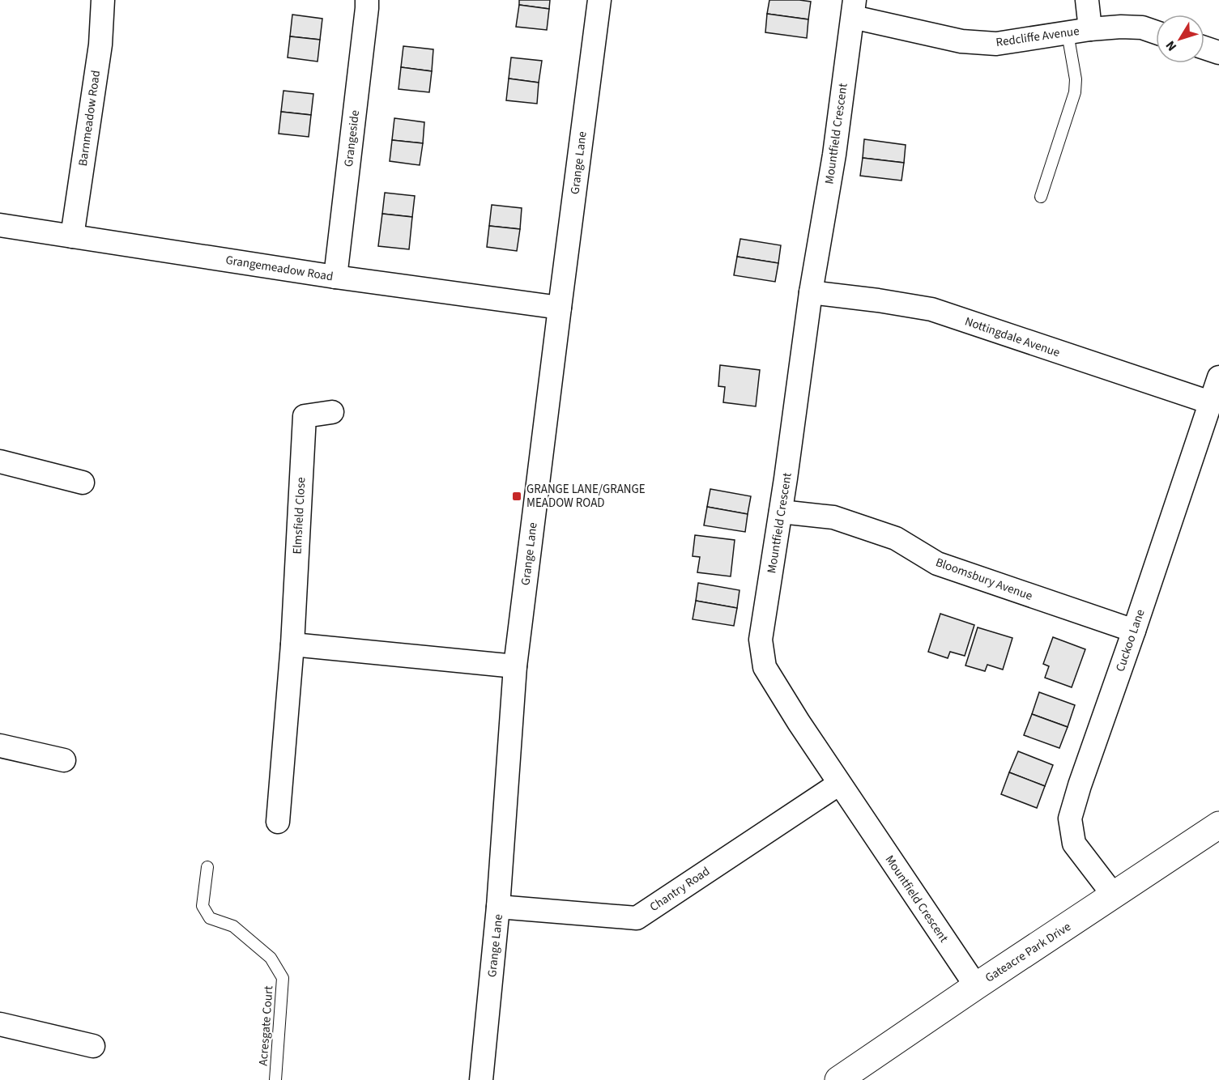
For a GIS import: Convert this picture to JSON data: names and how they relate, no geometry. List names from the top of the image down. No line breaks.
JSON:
{"streets":{"street":["Redcliffe Avenue","Barnmeadow Road","Mountfield Crescent","Grangeside","Grange Lane","Grangemeadow Road","Nottingdale Avenue","Elmsfield Close","Bloomsbury Avenue","Cuckoo Lane","Chantry Road","Gateacre Park Drive"],"lane":["Acresgate Court"]},"crossings":[["Redcliffe Avenue","Mountfield Crescent"],["Barnmeadow Road","Grangemeadow Road"],["Mountfield Crescent","Nottingdale Avenue"],["Mountfield Crescent","Bloomsbury Avenue"],["Mountfield Crescent","Chantry Road"],["Mountfield Crescent","Gateacre Park Drive"],["Grangeside","Grangemeadow Road"],["Grange Lane","Grangemeadow Road"],["Grange Lane","Chantry Road"],["Nottingdale Avenue","Cuckoo Lane"],["Bloomsbury Avenue","Cuckoo Lane"],["Cuckoo Lane","Gateacre Park Drive"]],"places":{"transit":["GRANGE LANE/GRANGE MEADOW ROAD"]},"north":"bottom left"}
